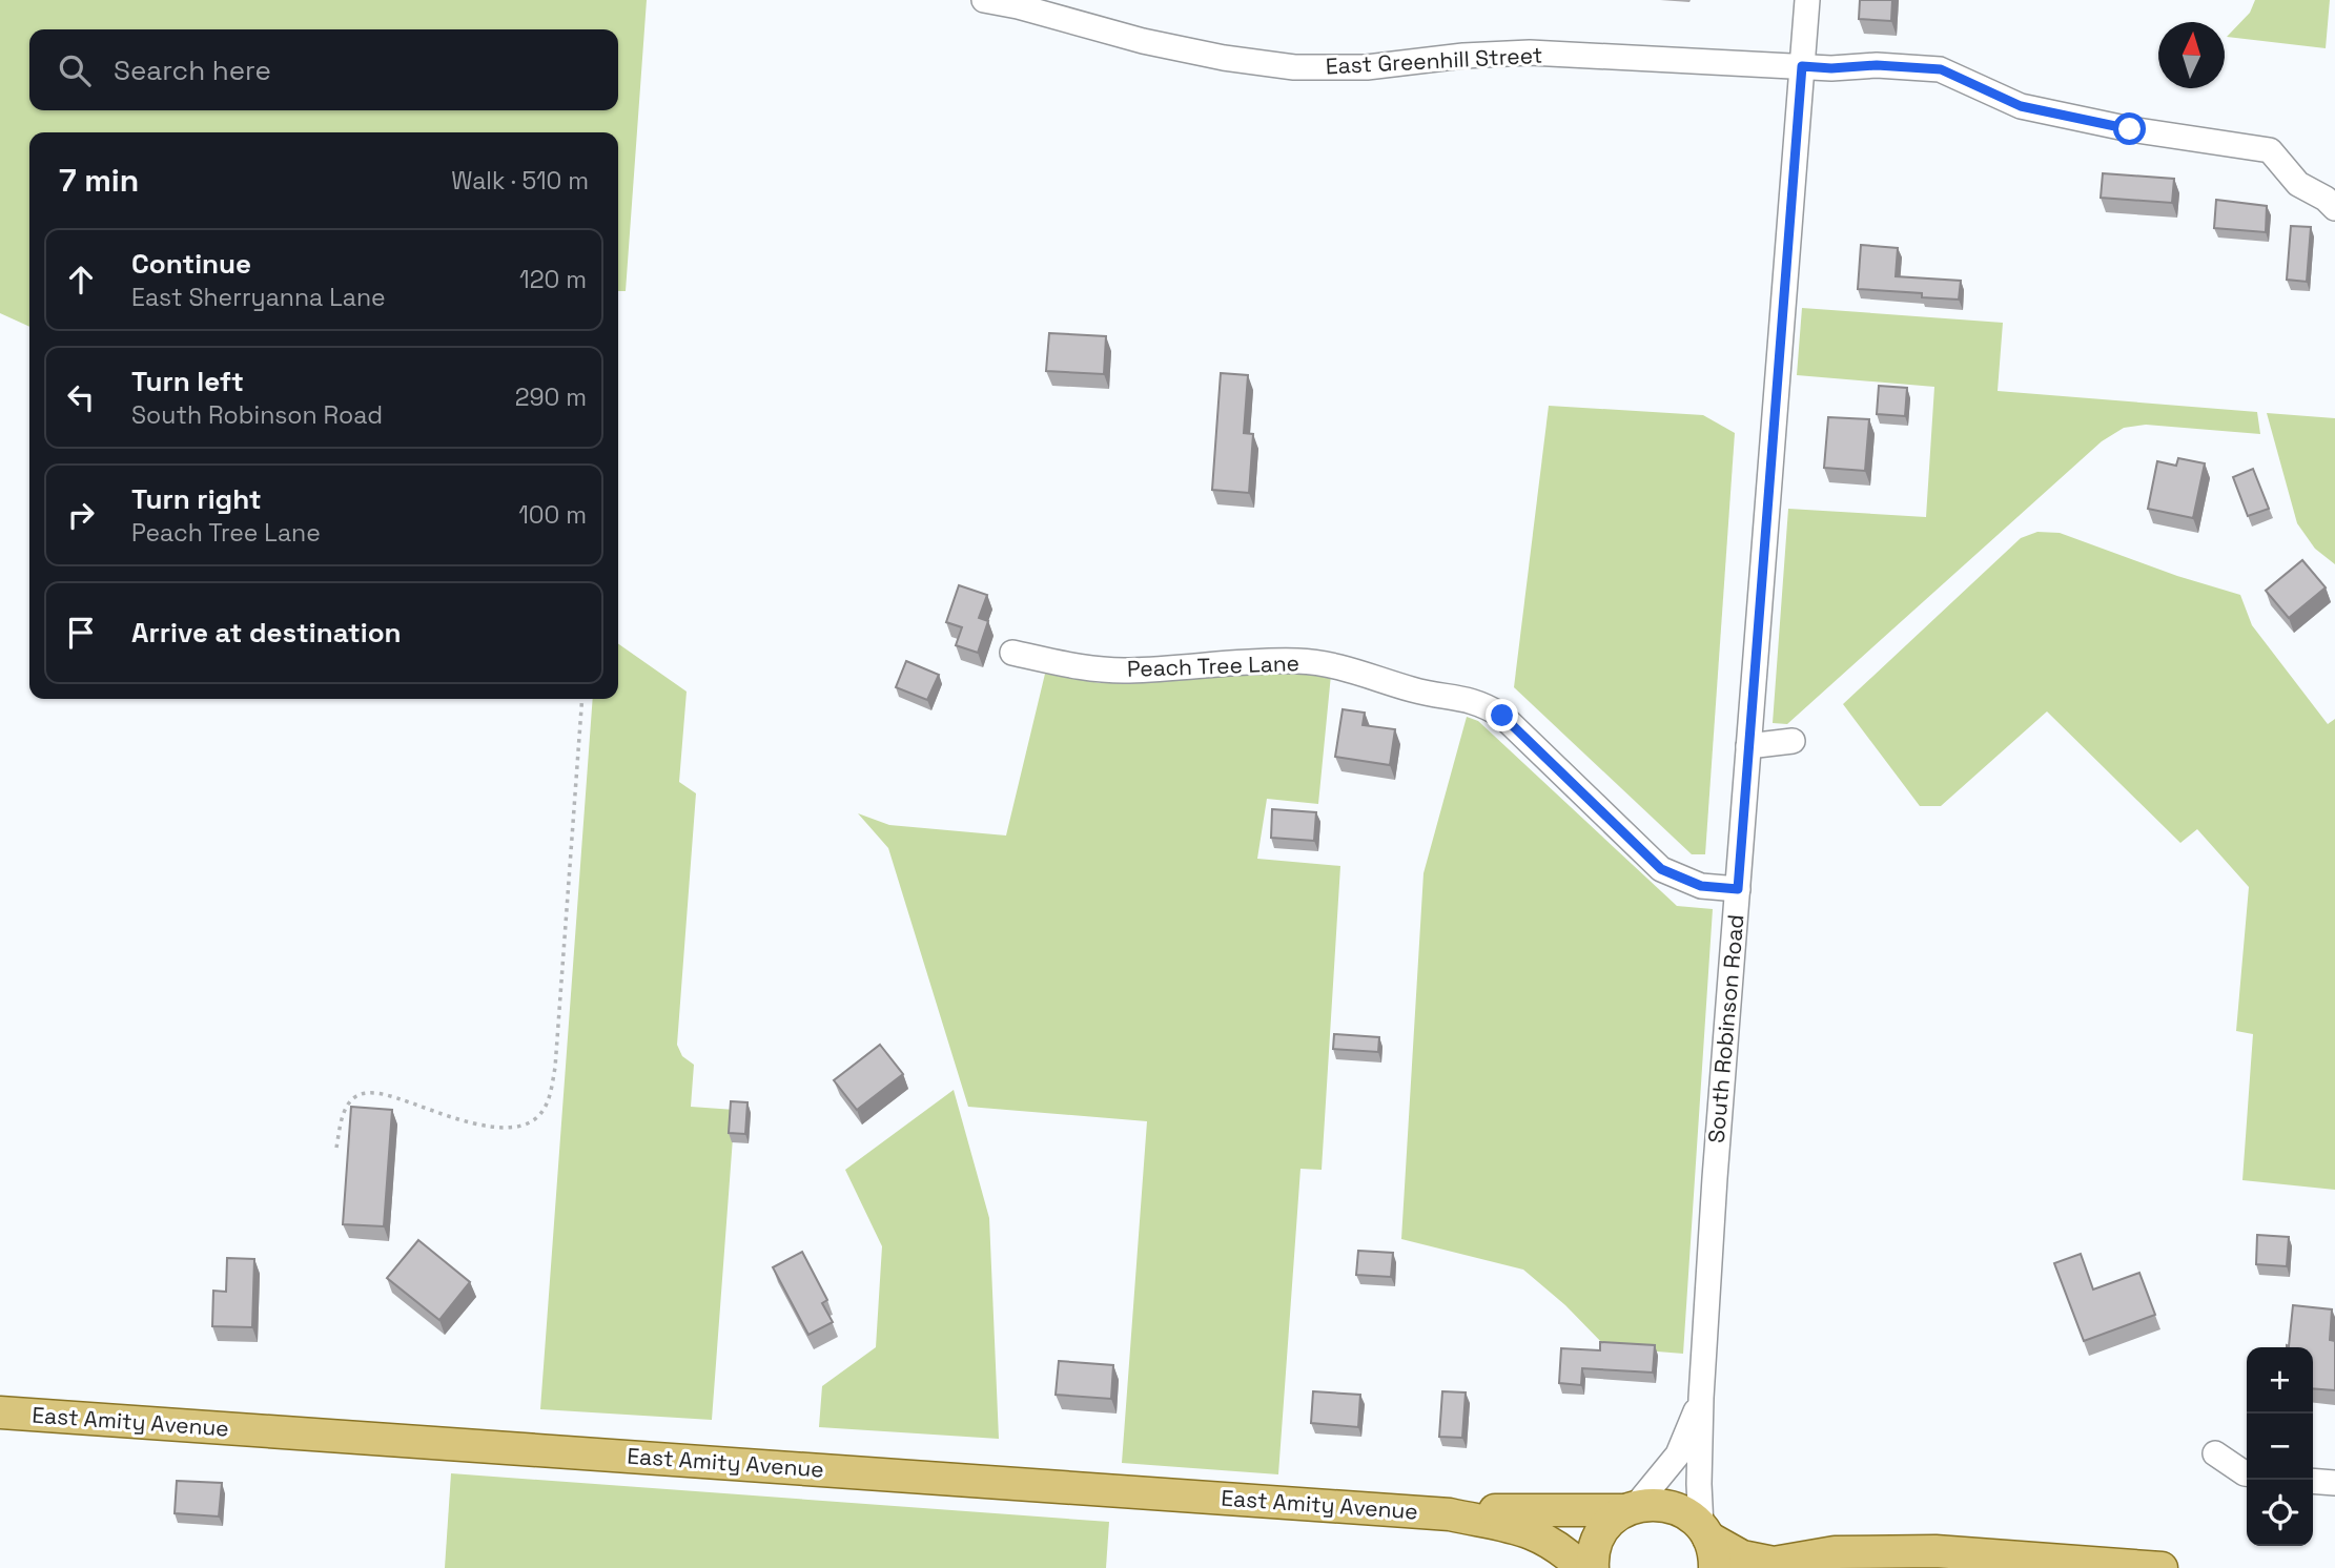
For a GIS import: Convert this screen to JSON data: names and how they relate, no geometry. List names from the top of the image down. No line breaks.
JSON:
{"streets":{"main road":["East Amity Avenue"],"street":["East Greenhill Street","Peach Tree Lane","South Robinson Road"]},"crossings":[["East Greenhill Street","South Robinson Road"],["Peach Tree Lane","South Robinson Road"],["South Robinson Road","East Amity Avenue"]],"north":"top","page":{"search":"Search here","heading":["7 min","Walk · 510 m"],"list":[["Continue","East Sherryanna Lane","120 m"],["Turn left","South Robinson Road","290 m"],["Turn right","Peach Tree Lane","100 m"],"Arrive at destination"],"map_buttons":["+","−"]}}
